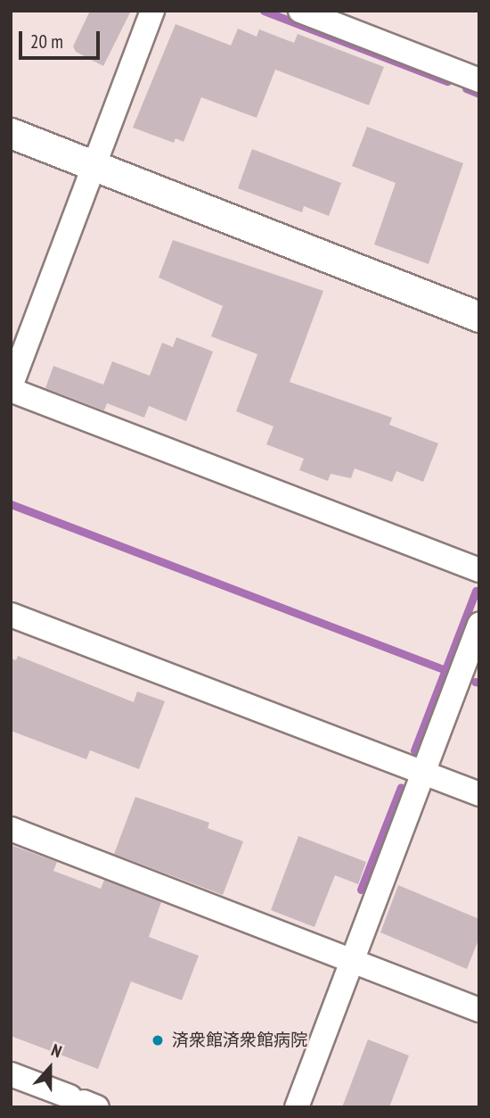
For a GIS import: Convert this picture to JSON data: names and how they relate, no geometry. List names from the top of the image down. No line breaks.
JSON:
{"places":["済衆館済衆館病院"],"scale_bar":"20 m","north":"top"}
